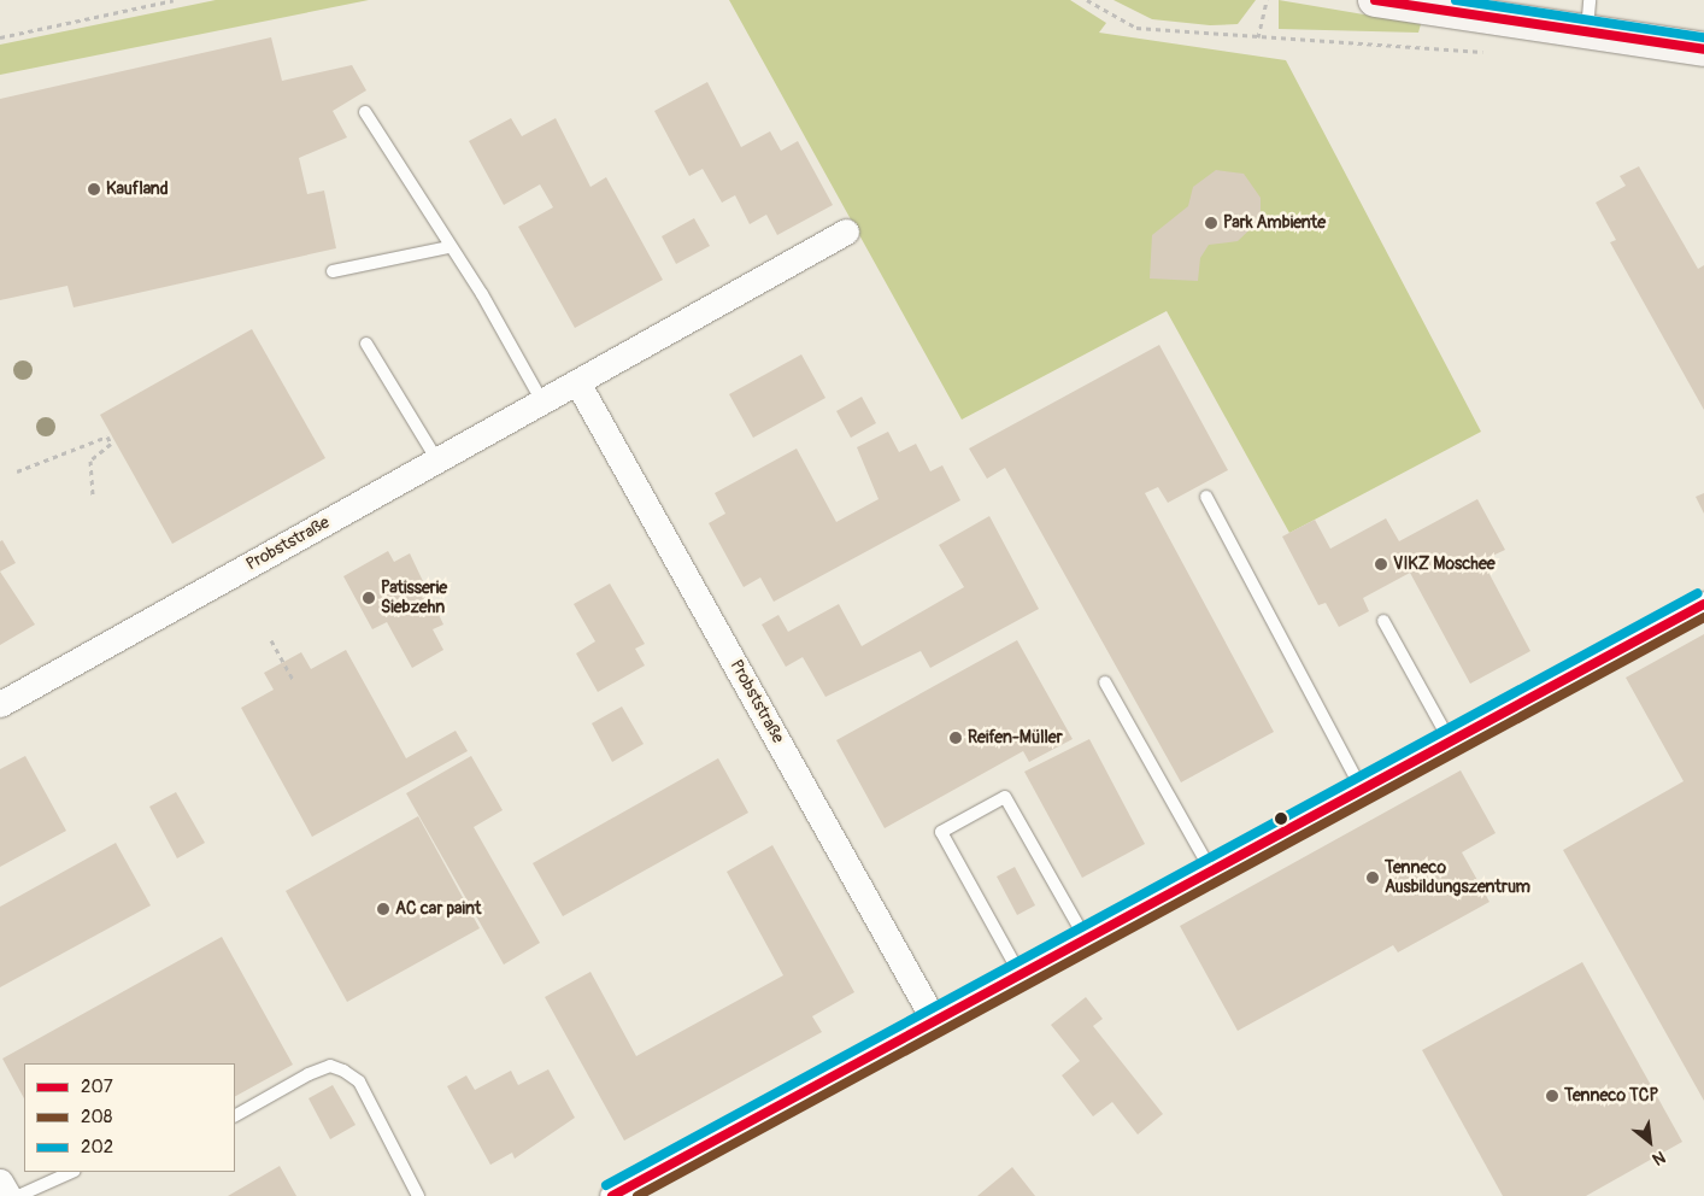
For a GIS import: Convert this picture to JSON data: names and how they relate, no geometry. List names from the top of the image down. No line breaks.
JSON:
{"streets":{"street":["Probststraße"]},"places":["Kaufland","Park Ambiente","VIKZ Moschee","Patisserie Siebzehn","Reifen-Müller","Tenneco Ausbildungszentrum","AC car paint","Tenneco TCP"],"lines":["transit line 207","transit line 202","transit line 208"],"legend":["207","208","202"],"north":"bottom right"}
